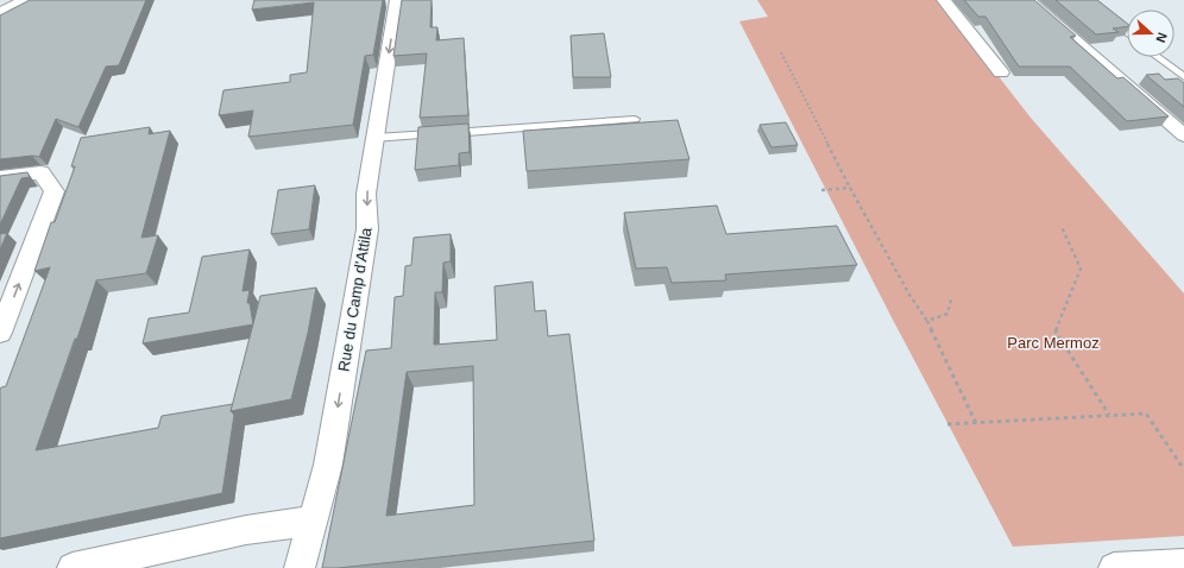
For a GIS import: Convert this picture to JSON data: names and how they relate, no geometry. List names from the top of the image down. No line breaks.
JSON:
{"streets":{"street":["Rue du Camp d'Attila"]},"one_way":["Rue du Camp d'Attila"],"parks":["Parc Mermoz"],"north":"right"}
